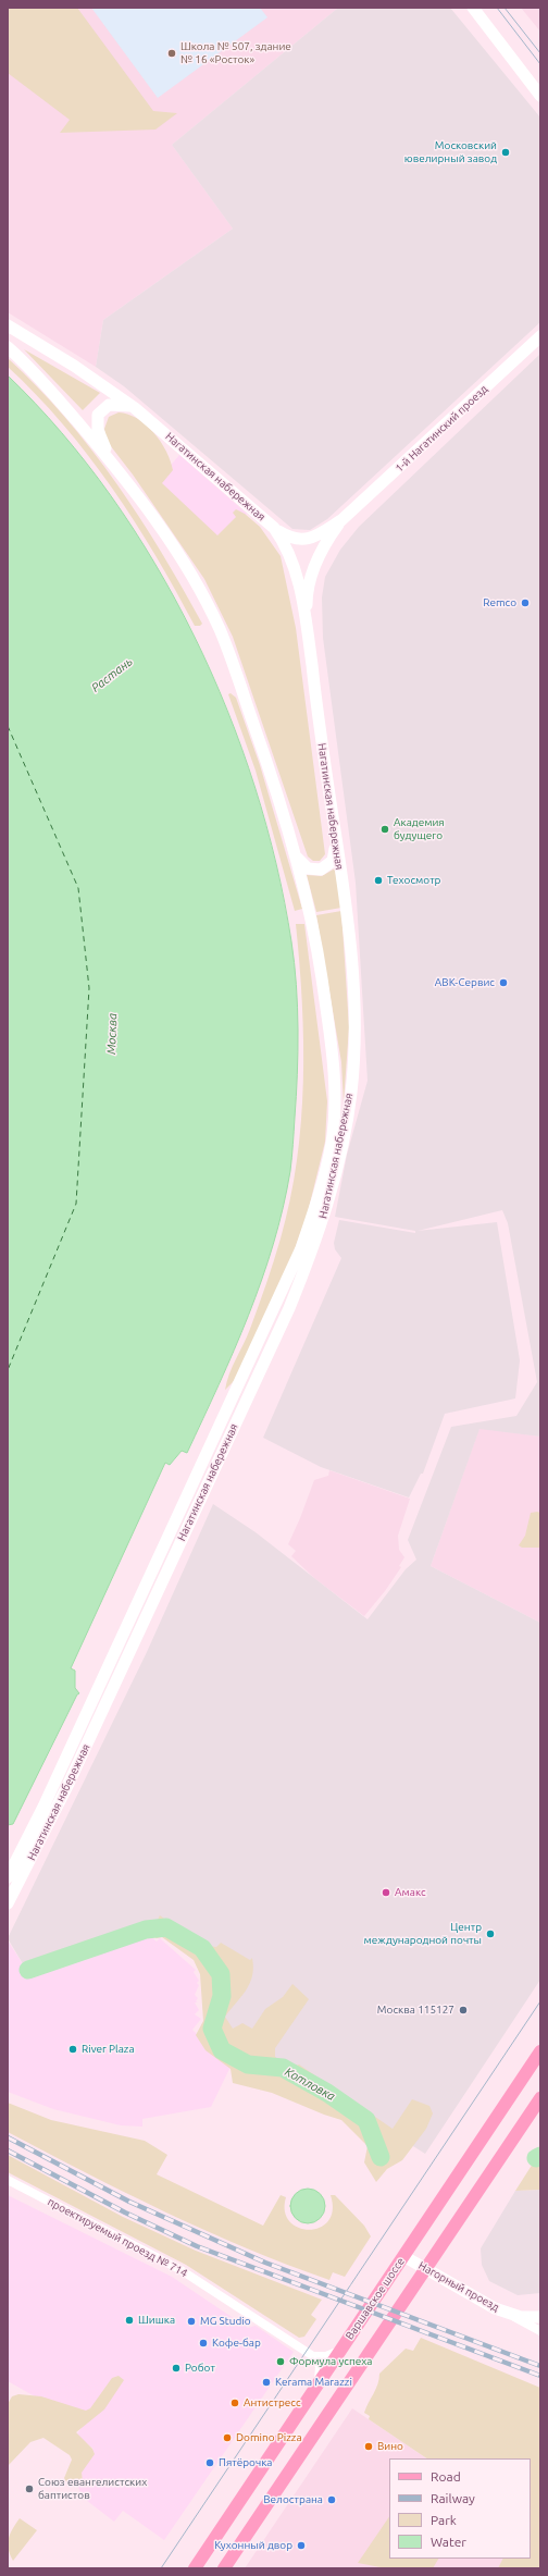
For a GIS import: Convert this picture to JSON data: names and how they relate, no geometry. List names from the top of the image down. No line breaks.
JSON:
{"streets":{"main road":["1-й Нагатинский проезд","Нагатинская набережная","Нагорный проезд","Варшавское шоссе"],"street":["проектируемый проезд № 714"]},"crossings":[["Нагорный проезд","Варшавское шоссе"]],"water":["Растань","Москва","Котловка"],"places":["Школа № 507, здание № 16 «Росток»","Московский ювелирный завод","Remco","Академия будущего","Техосмотр","АВК-Сервис","Амакс","Центр международной почты","Москва 115127","River Plaza","Шишка","MG Studio","Кофе-бар","Формула успеха","Робот","Kerama Marazzi","Антистресс","Domino Pizza","Вино","Пятёрочка","Союз евангелистских баптистов","Велострана","Кухонный двор"],"legend":["Road","Railway","Park","Water"]}
